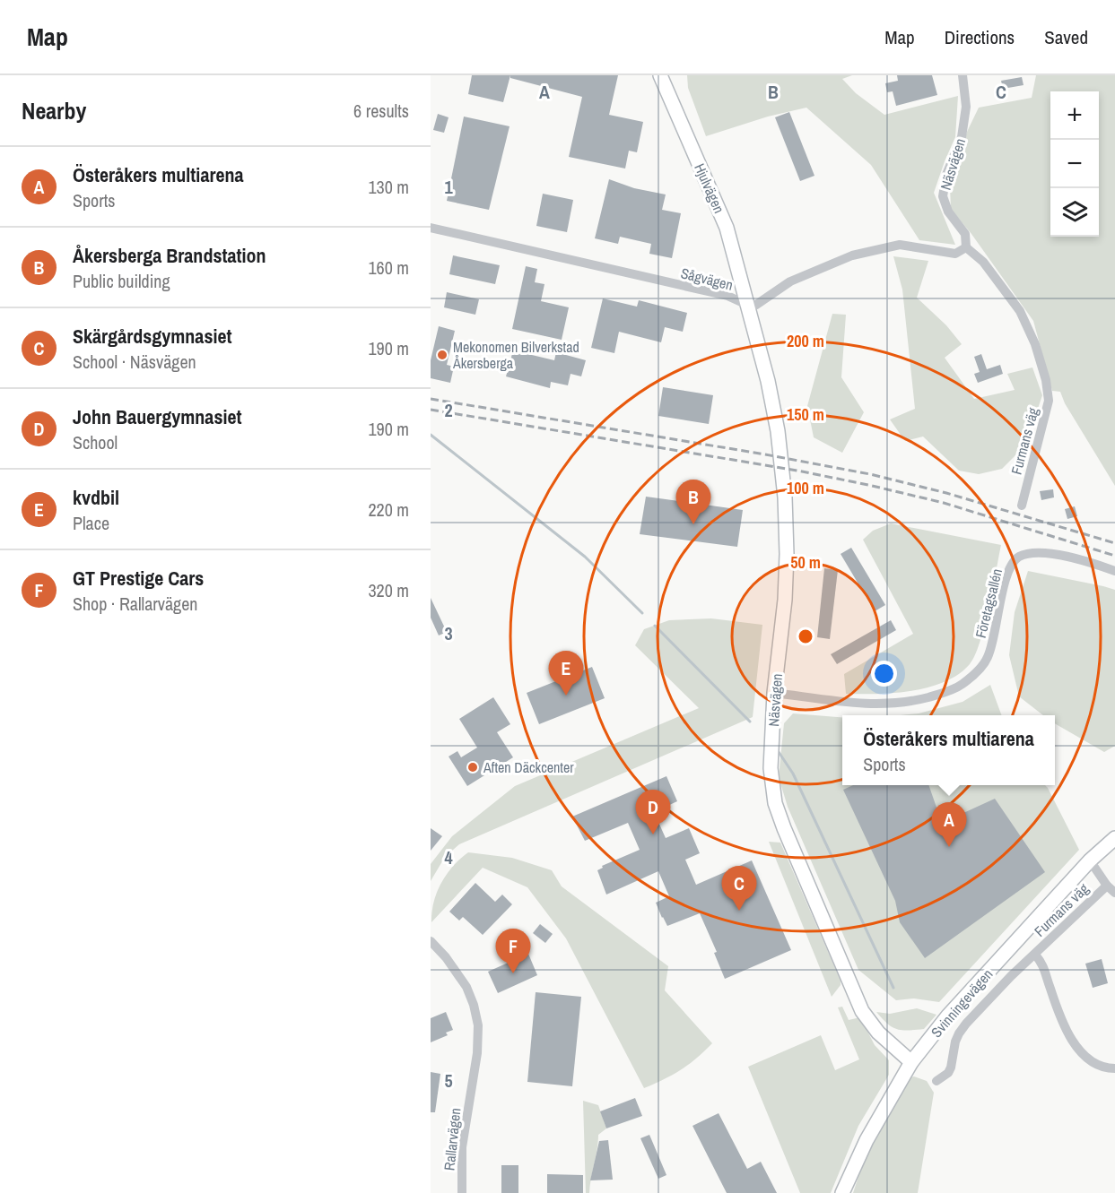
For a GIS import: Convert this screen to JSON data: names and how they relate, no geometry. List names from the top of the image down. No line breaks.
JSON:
{"streets":{"street":["Näsvägen","Hjulvägen","Sågvägen","Furmans väg","Företagsallén","Svinningevägen","Rallarvägen"]},"crossings":[["Näsvägen","Hjulvägen"],["Näsvägen","Sågvägen"],["Näsvägen","Furmans väg"],["Näsvägen","Företagsallén"],["Näsvägen","Svinningevägen"],["Hjulvägen","Sågvägen"],["Sågvägen","Furmans väg"],["Furmans väg","Svinningevägen"]],"places":["Mekonomen Bilverkstad Åkersberga","Aften Däckcenter"],"page":{"header":"Map","nav":["Map","Directions","Saved"],"heading":["Nearby","6 results"],"map_buttons":["+","−"],"list":[{"mark":"A","name":"Österåkers multiarena","note":"Sports","value":"130 m"},{"mark":"B","name":"Åkersberga Brandstation","note":"Public building","value":"160 m"},{"mark":"C","name":"Skärgårdsgymnasiet","note":"School · Näsvägen","value":"190 m"},{"mark":"D","name":"John Bauergymnasiet","note":"School","value":"190 m"},{"mark":"E","name":"kvdbil","note":"Place","value":"220 m"},{"mark":"F","name":"GT Prestige Cars","note":"Shop · Rallarvägen","value":"320 m"}],"pins":["B","E","D","A","C","F"],"popup":["Österåkers multiarena","Sports"]},"grid":{"columns":["A","B","C"],"rows":["1","2","3","4","5"]},"rings":["200 m","150 m","100 m","50 m"]}
